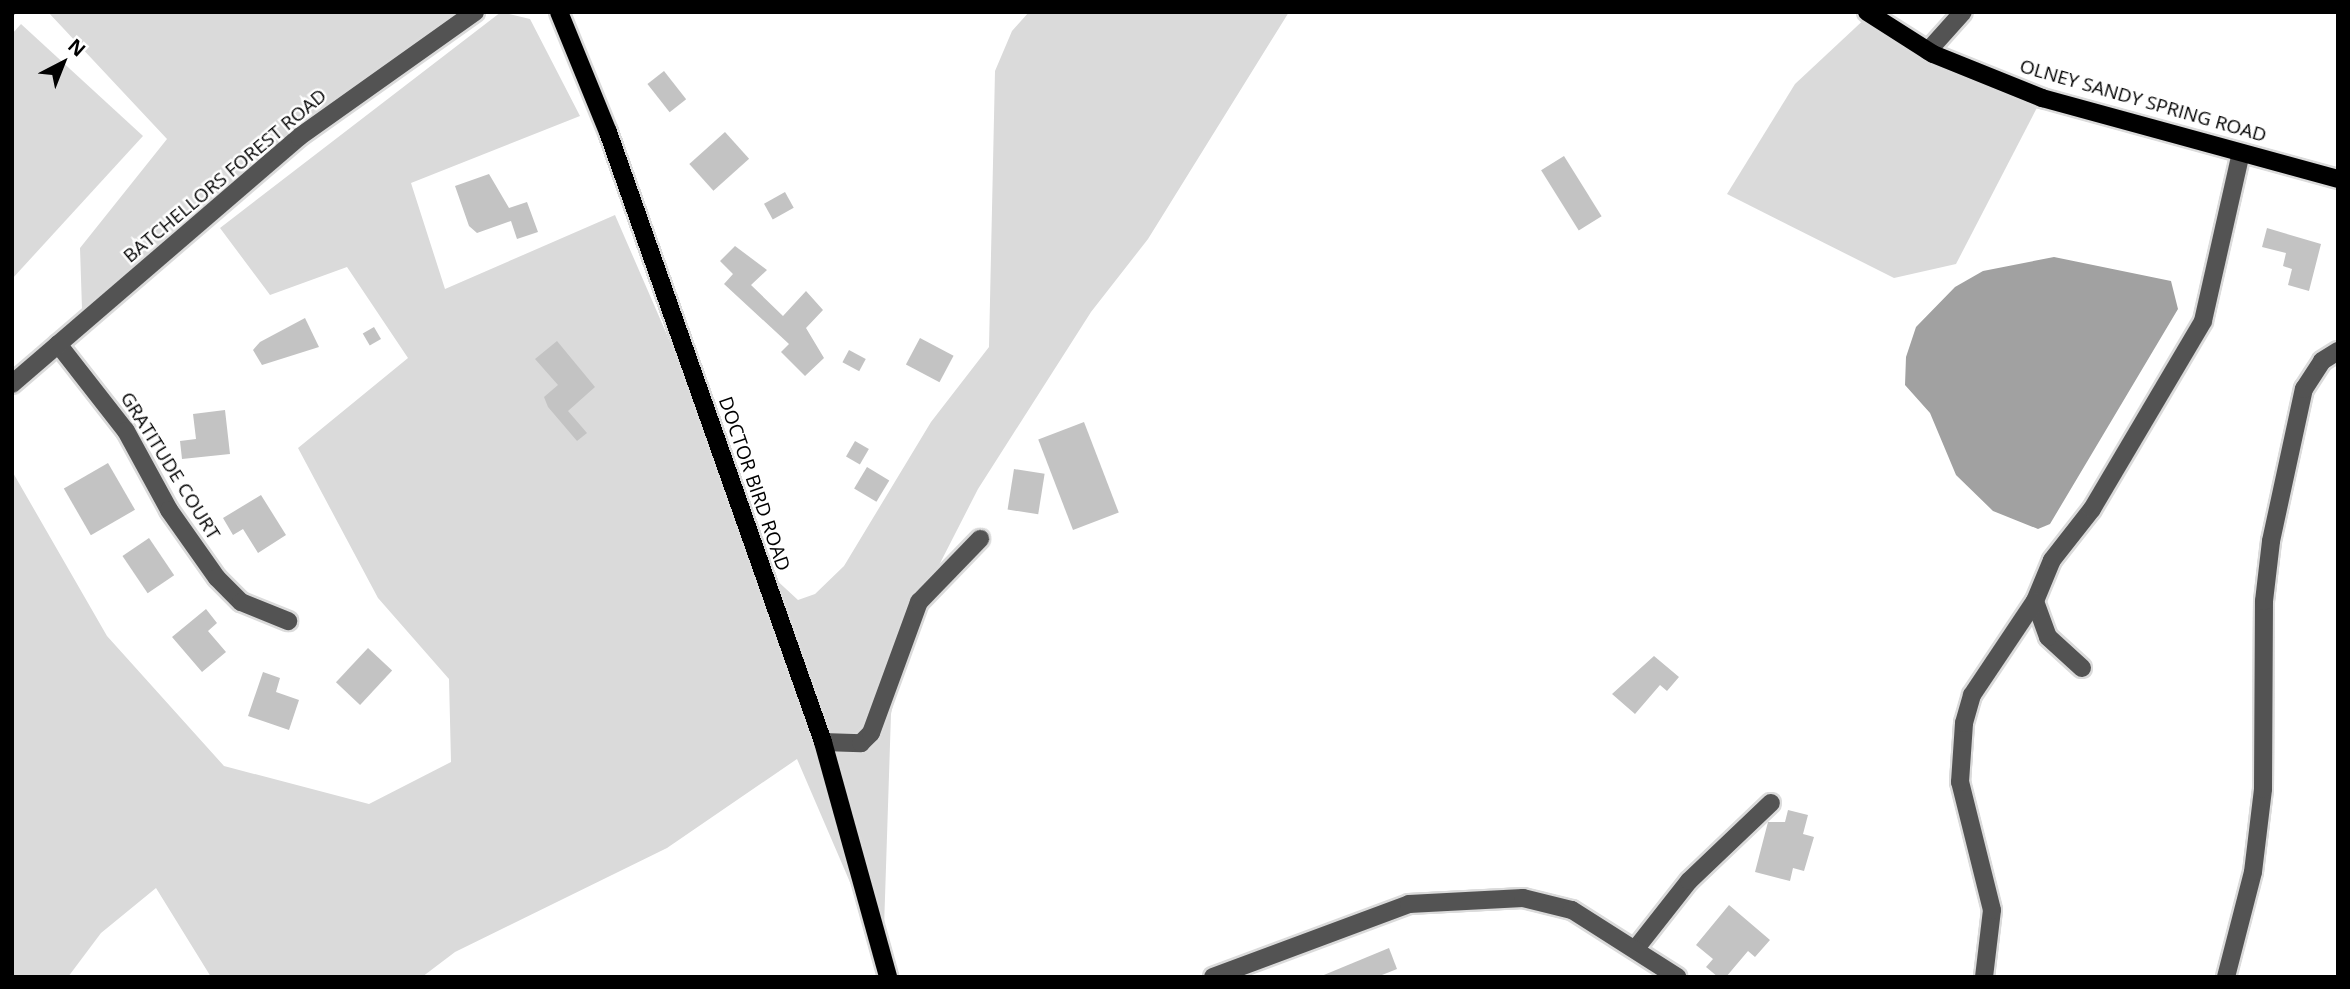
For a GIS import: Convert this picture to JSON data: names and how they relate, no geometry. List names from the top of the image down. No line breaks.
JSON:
{"streets":{"main road":["OLNEY SANDY SPRING ROAD","DOCTOR BIRD ROAD"],"street":["BATCHELLORS FOREST ROAD","GRATITUDE COURT"]},"crossings":[["BATCHELLORS FOREST ROAD","GRATITUDE COURT"]],"north":"top right"}
